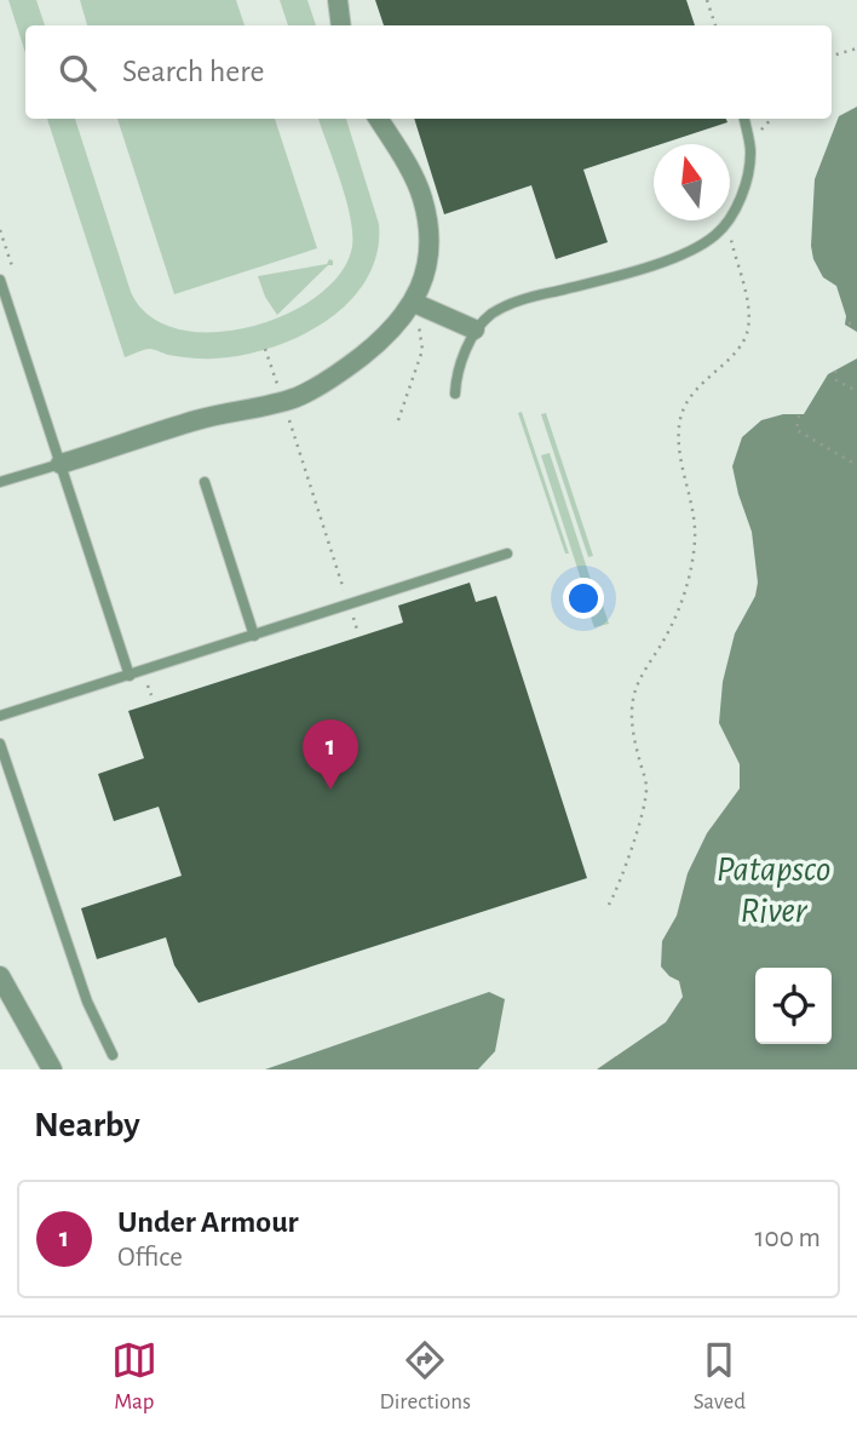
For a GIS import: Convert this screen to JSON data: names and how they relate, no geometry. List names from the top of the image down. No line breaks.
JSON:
{"water":["Patapsco River"],"north":"top","page":{"search":"Search here","pins":"1","heading":"Nearby","list":[{"mark":"1","name":"Under Armour","note":"Office","value":"100 m"}],"nav":["Map","Directions","Saved"]}}
